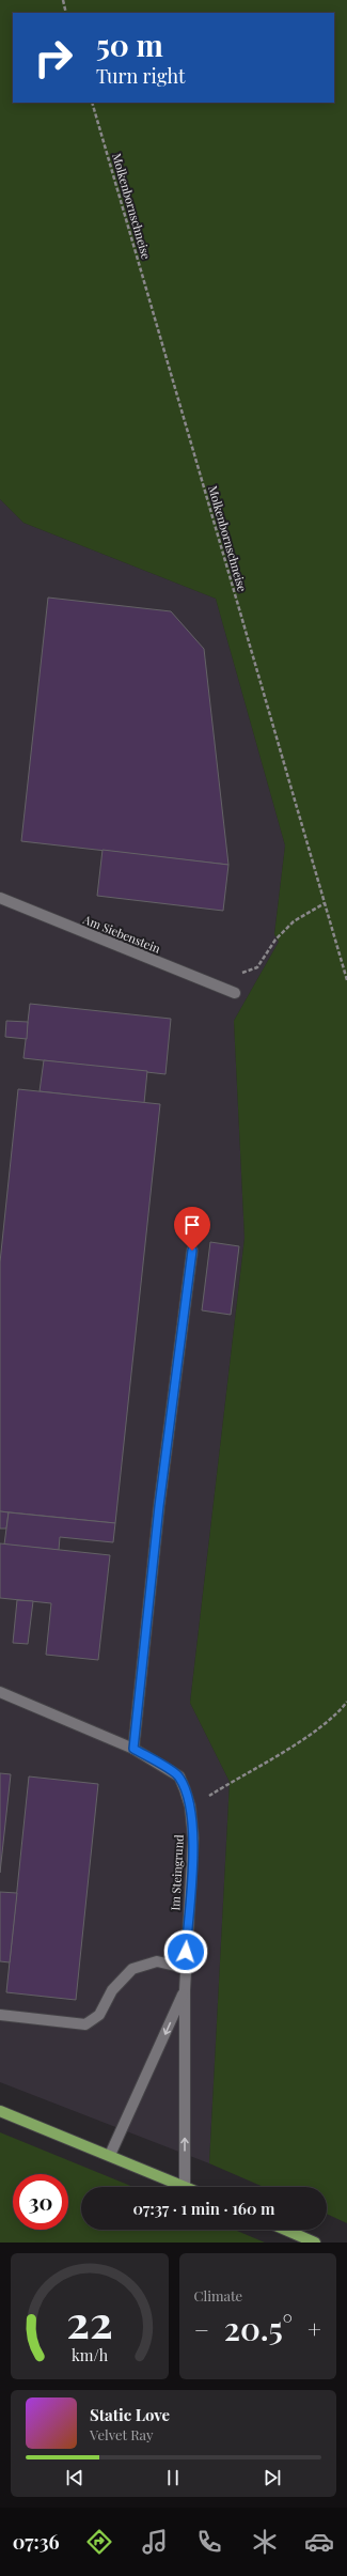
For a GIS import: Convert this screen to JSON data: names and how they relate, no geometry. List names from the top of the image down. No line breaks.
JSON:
{"streets":{"street":["Am Siebenstein","Im Steingrund"],"path":["Molkenbornschneise"]},"page":{"turn":["50 m","Turn right"],"limit":"30","trip":"07:37 · 1 min · 160 m","tile":"Climate","heat":["−","20.5°","+"],"song":["Static Love","Velvet Ray"],"tabs":"07:36","gauge":["22","km/h"]}}
